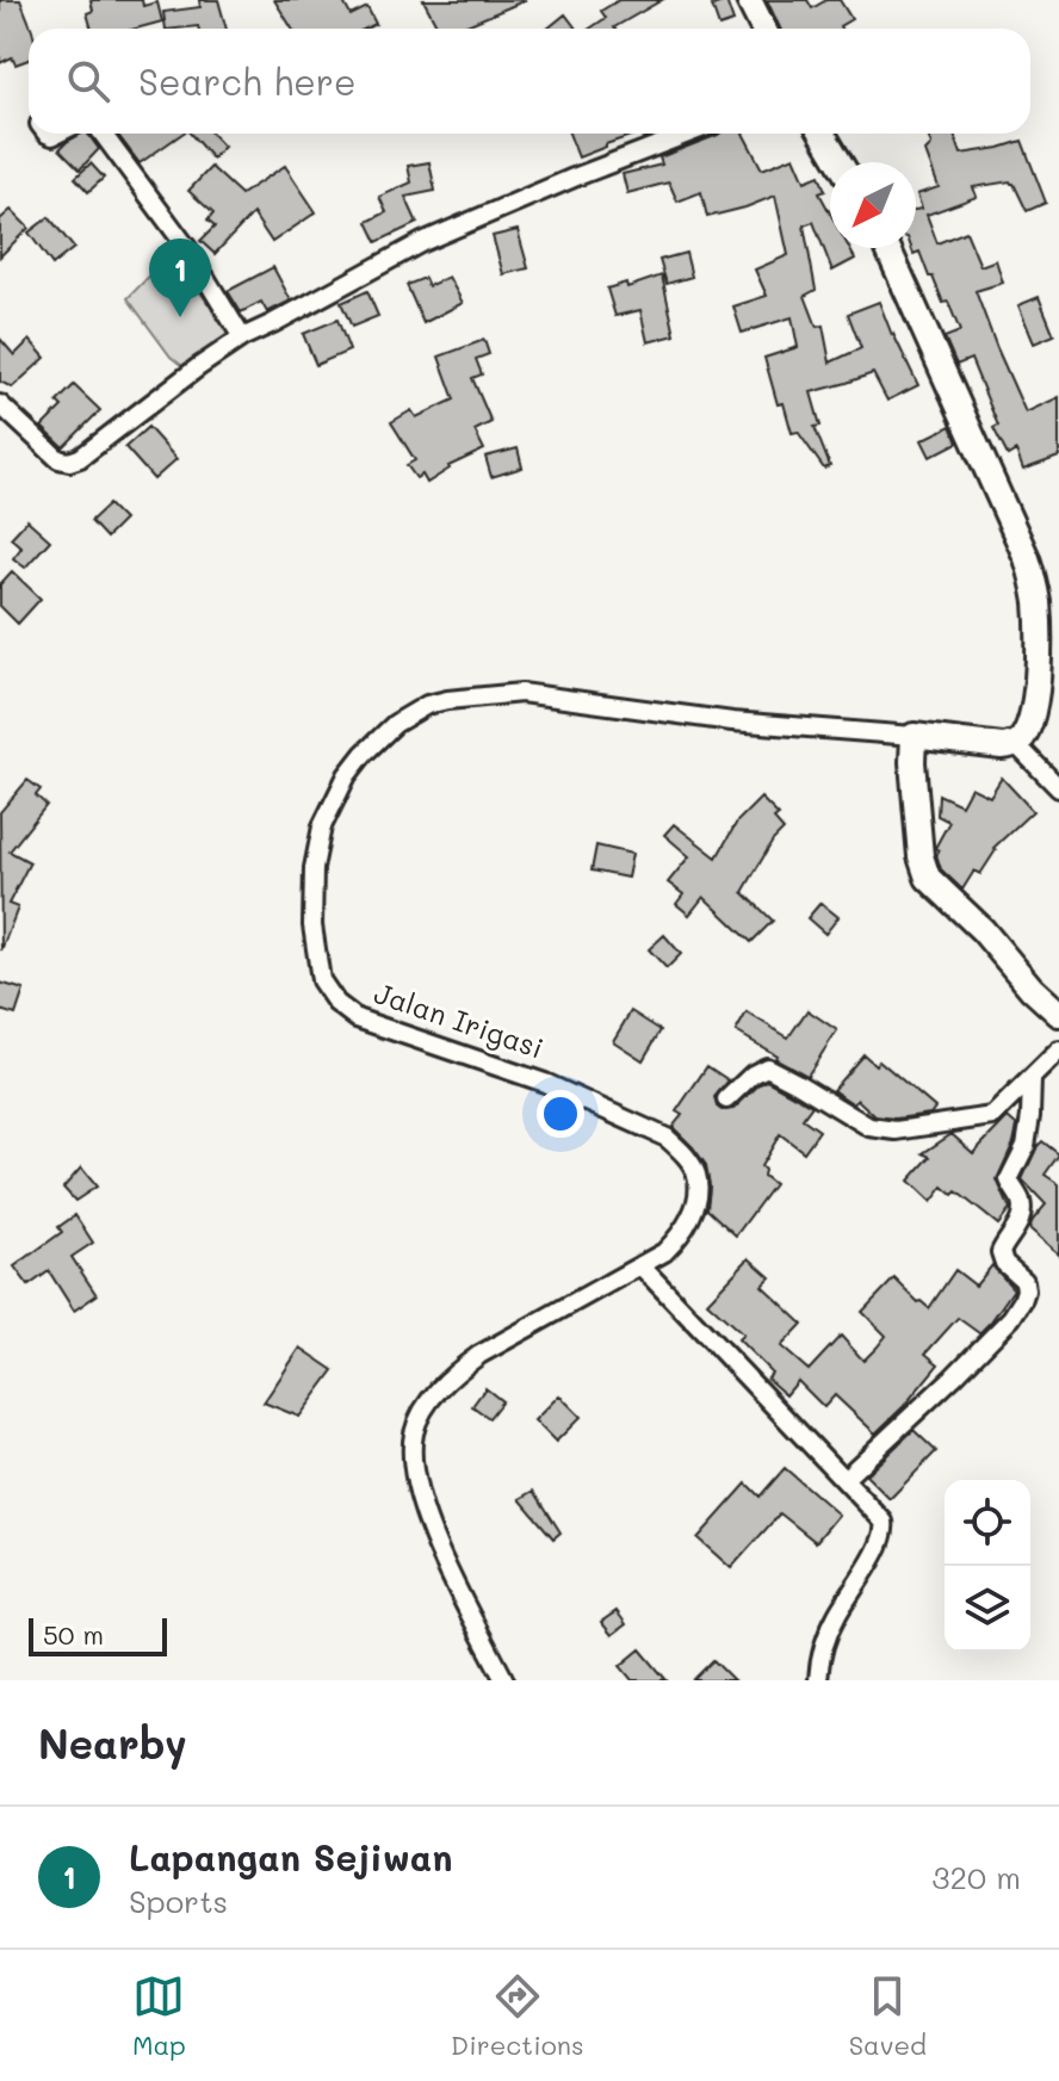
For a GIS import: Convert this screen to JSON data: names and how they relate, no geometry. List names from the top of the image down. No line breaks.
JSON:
{"streets":{"street":["Jalan Irigasi"]},"scale_bar":"50 m","north":"bottom left","page":{"search":"Search here","pins":"1","scale":"50 m","heading":"Nearby","list":[{"mark":"1","name":"Lapangan Sejiwan","note":"Sports","value":"320 m"}],"nav":["Map","Directions","Saved"]}}
